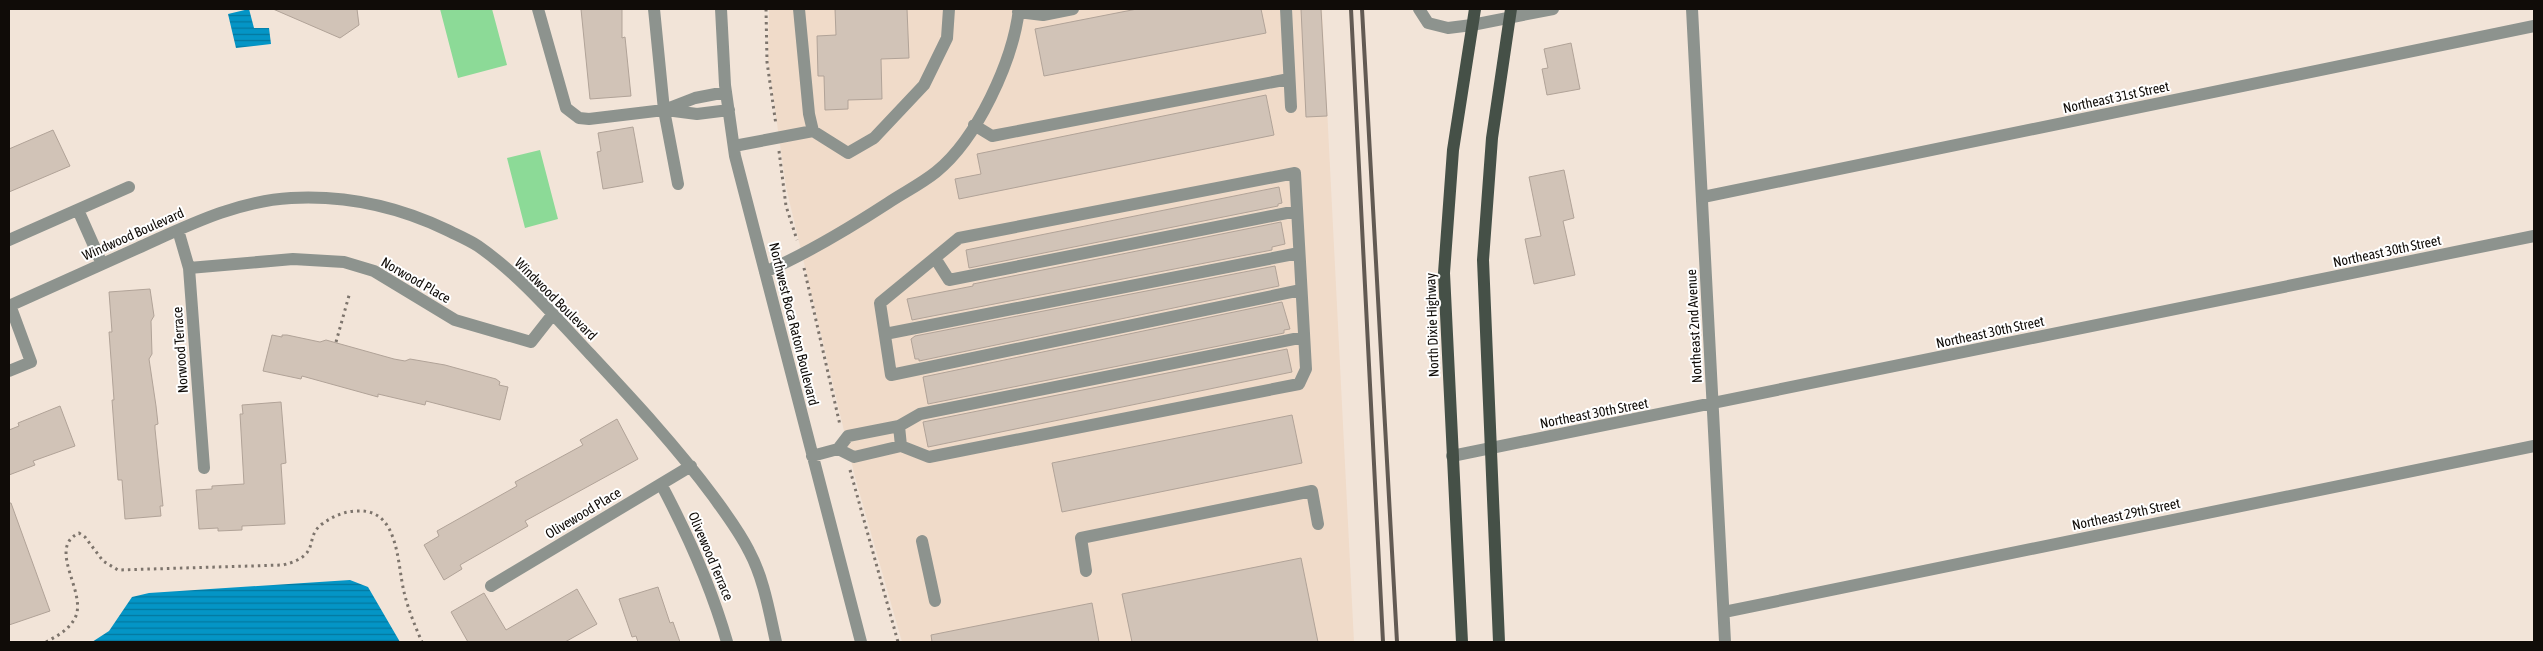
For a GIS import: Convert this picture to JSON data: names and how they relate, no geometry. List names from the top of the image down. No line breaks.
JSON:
{"streets":{"main road":["North Dixie Highway"],"street":["Northeast 31st Street","Windwood Boulevard","Northeast 30th Street","Norwood Place","Northwest Boca Raton Boulevard","Northeast 2nd Avenue","Norwood Terrace","Olivewood Place","Northeast 29th Street","Olivewood Terrace"]},"crossings":[["Northeast 31st Street","Northeast 2nd Avenue"],["Windwood Boulevard","Norwood Place"],["Windwood Boulevard","Norwood Terrace"],["Windwood Boulevard","Olivewood Place"],["Northeast 30th Street","North Dixie Highway"],["Northeast 30th Street","Northeast 2nd Avenue"],["Norwood Place","Norwood Terrace"],["Northeast 2nd Avenue","Northeast 29th Street"],["Olivewood Place","Olivewood Terrace"]]}
